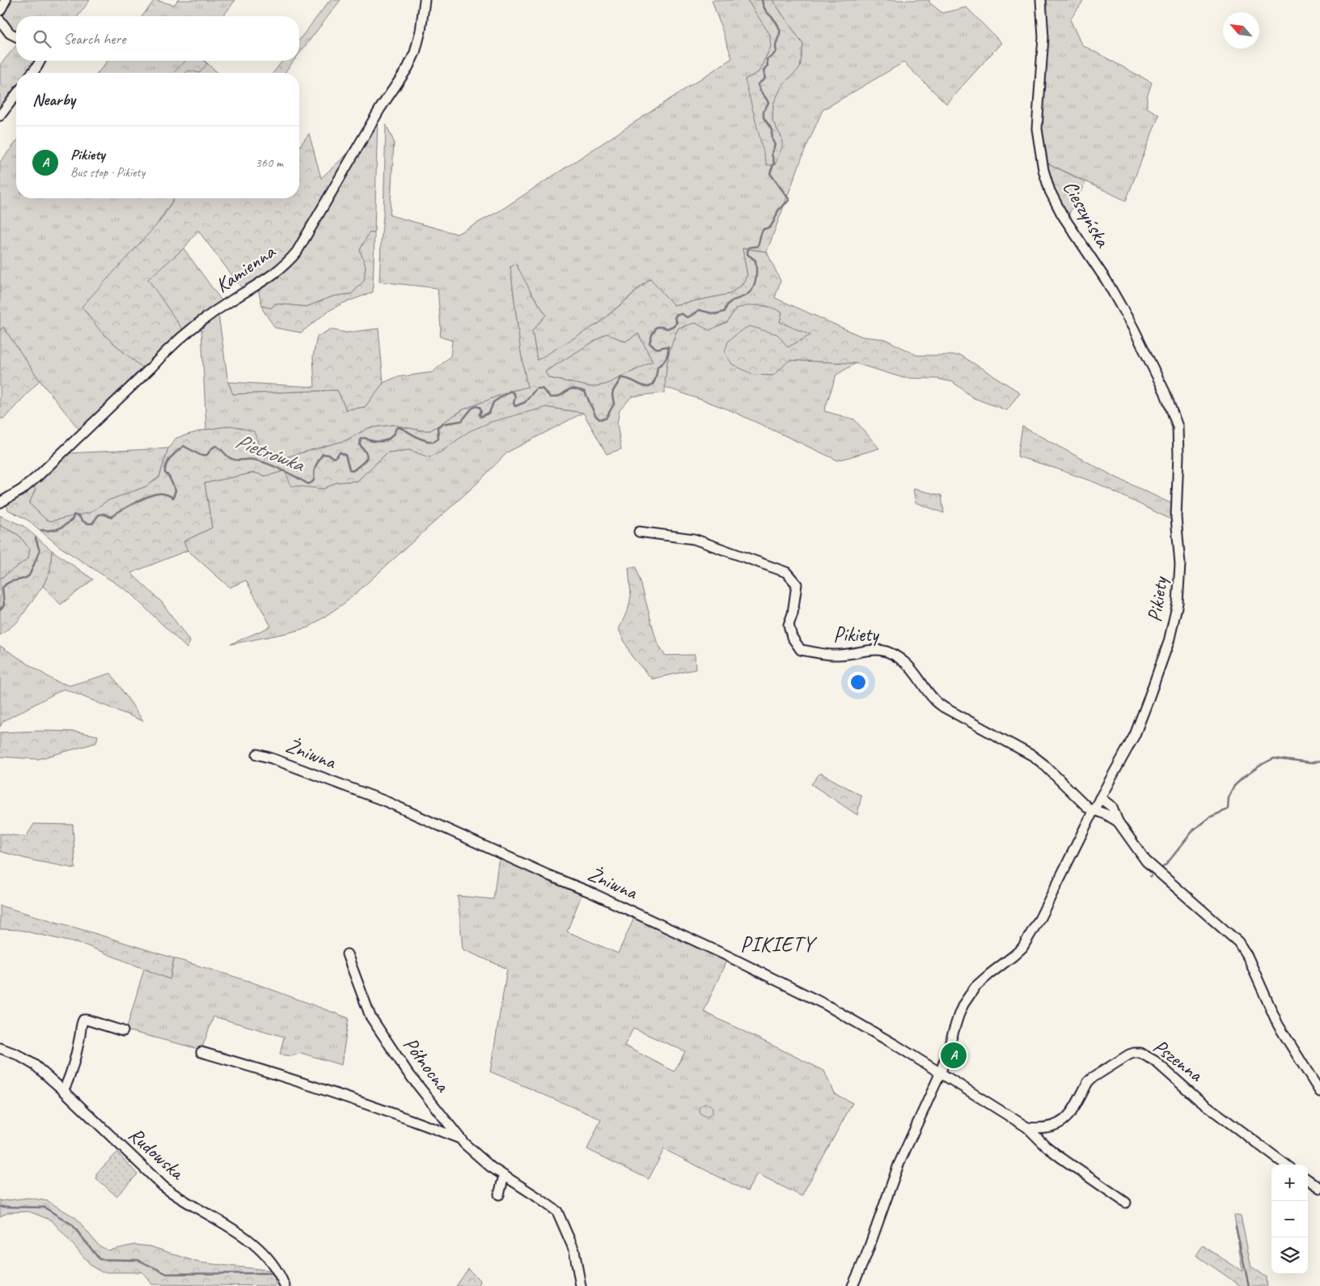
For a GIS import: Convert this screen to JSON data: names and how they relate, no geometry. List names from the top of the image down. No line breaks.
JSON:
{"streets":{"street":["Cieszyńska","Kamienna","Pikiety","Żniwna","Pszenna","Północna","Rudowska"]},"crossings":[["Cieszyńska","Pikiety"],["Pikiety","Żniwna"]],"districts":["PIKIETY"],"water":["Pietrówka"],"north":"top left","page":{"search":"Search here","heading":"Nearby","list":[{"mark":"A","name":"Pikiety","note":"Bus stop · Pikiety","value":"360 m"}],"pins":"A","map_buttons":["+","−"]}}
